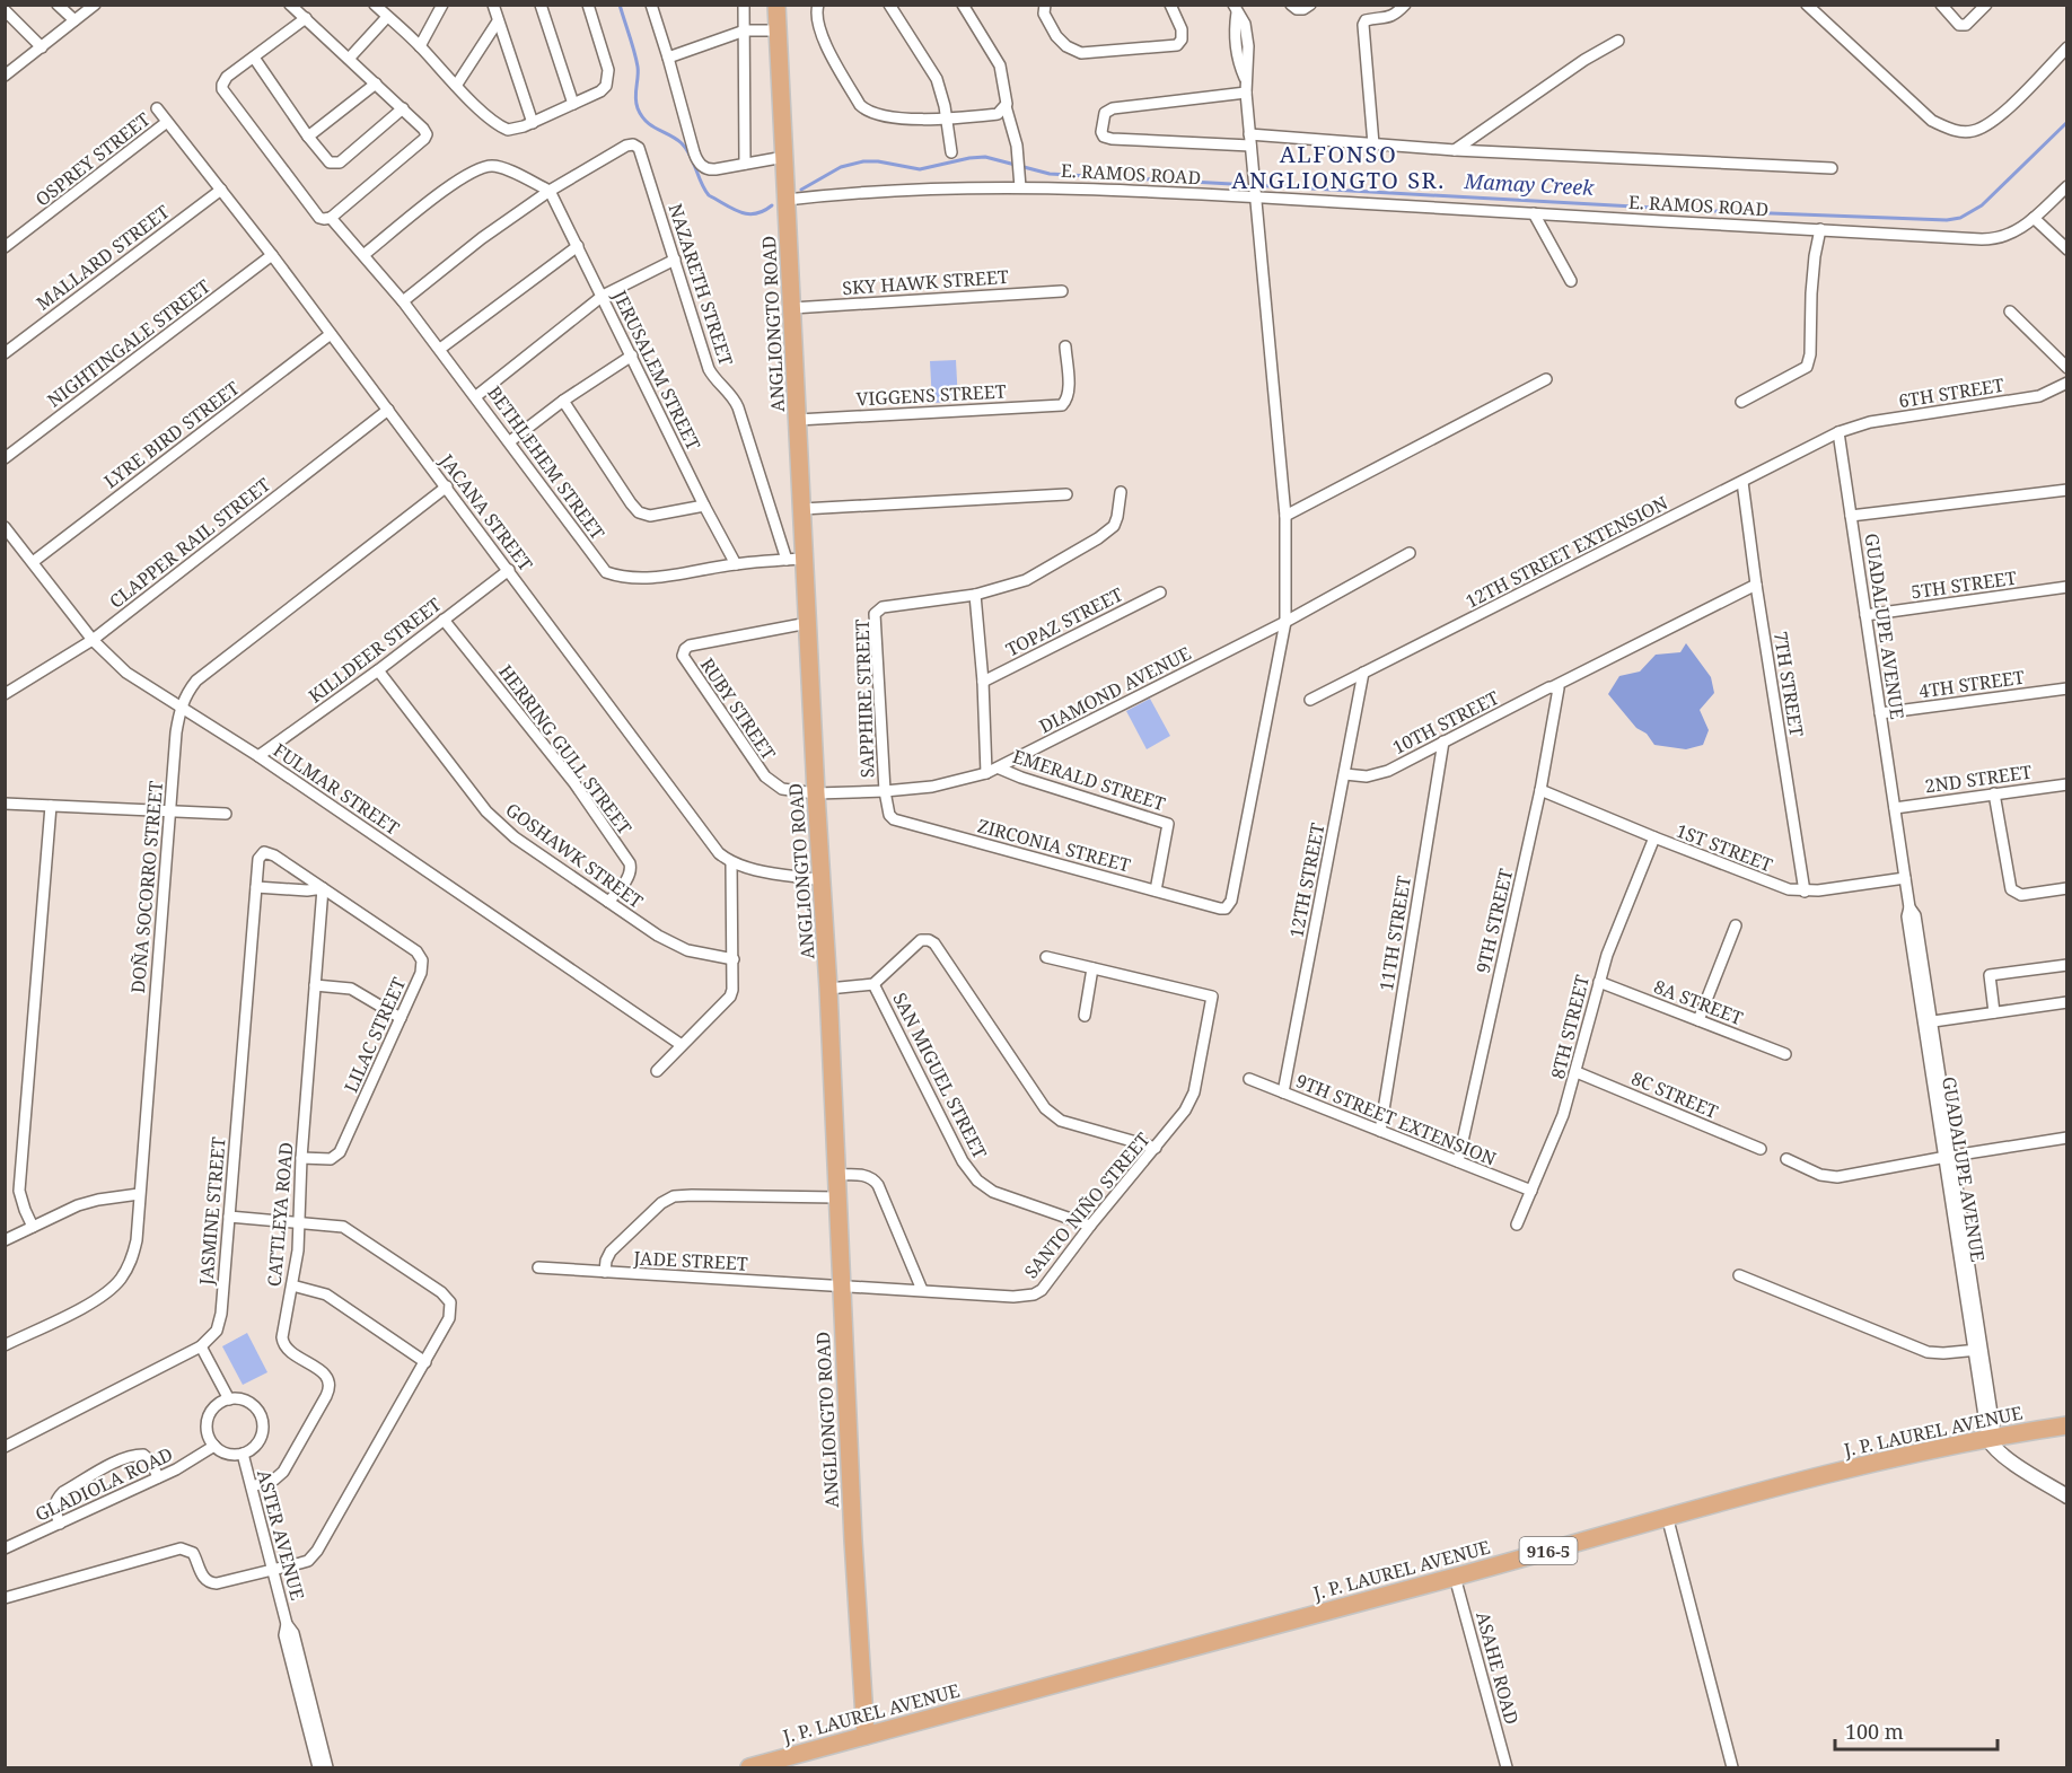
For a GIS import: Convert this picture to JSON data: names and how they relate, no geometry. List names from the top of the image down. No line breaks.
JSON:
{"streets":{"main road":["ANGLIONGTO ROAD","J. P. LAUREL AVENUE","916-5"],"street":["OSPREY STREET","E. RAMOS ROAD","MALLARD STREET","SKY HAWK STREET","NAZARETH STREET","NIGHTINGALE STREET","JERUSALEM STREET","6TH STREET","VIGGENS STREET","LYRE BIRD STREET","BETHLEHEM STREET","JACANA STREET","CLAPPER RAIL STREET","12TH STREET EXTENSION","5TH STREET","TOPAZ STREET","GUADALUPE AVENUE","KILLDEER STREET","7TH STREET","4TH STREET","DIAMOND AVENUE","SAPPHIRE STREET","RUBY STREET","10TH STREET","HERRING GULL STREET","2ND STREET","EMERALD STREET","FULMAR STREET","ZIRCONIA STREET","1ST STREET","GOSHAWK STREET","12TH STREET","DOÑA SOCORRO STREET","9TH STREET","11TH STREET","8A STREET","8TH STREET","LILAC STREET","SAN MIGUEL STREET","8C STREET","9TH STREET EXTENSION","SANTO NIÑO STREET","JASMINE STREET","CATTLEYA ROAD","JADE STREET","GLADIOLA ROAD","ASTER AVENUE","ASAHE ROAD"]},"crossings":[["OSPREY STREET","JACANA STREET"],["E. RAMOS ROAD","ANGLIONGTO ROAD"],["MALLARD STREET","JACANA STREET"],["SKY HAWK STREET","ANGLIONGTO ROAD"],["NAZARETH STREET","JERUSALEM STREET"],["NAZARETH STREET","BETHLEHEM STREET"],["ANGLIONGTO ROAD","VIGGENS STREET"],["ANGLIONGTO ROAD","BETHLEHEM STREET"],["ANGLIONGTO ROAD","DIAMOND AVENUE"],["ANGLIONGTO ROAD","RUBY STREET"],["ANGLIONGTO ROAD","SANTO NIÑO STREET"],["ANGLIONGTO ROAD","JADE STREET"],["ANGLIONGTO ROAD","J. P. LAUREL AVENUE"],["NIGHTINGALE STREET","JACANA STREET"],["JERUSALEM STREET","BETHLEHEM STREET"],["6TH STREET","12TH STREET EXTENSION"],["6TH STREET","GUADALUPE AVENUE"],["LYRE BIRD STREET","JACANA STREET"],["LYRE BIRD STREET","FULMAR STREET"],["JACANA STREET","CLAPPER RAIL STREET"],["JACANA STREET","KILLDEER STREET"],["JACANA STREET","DOÑA SOCORRO STREET"],["CLAPPER RAIL STREET","FULMAR STREET"],["12TH STREET EXTENSION","GUADALUPE AVENUE"],["12TH STREET EXTENSION","7TH STREET"],["12TH STREET EXTENSION","12TH STREET"],["5TH STREET","GUADALUPE AVENUE"],["GUADALUPE AVENUE","4TH STREET"],["GUADALUPE AVENUE","2ND STREET"],["GUADALUPE AVENUE","1ST STREET"],["GUADALUPE AVENUE","J. P. LAUREL AVENUE"],["KILLDEER STREET","HERRING GULL STREET"],["KILLDEER STREET","FULMAR STREET"],["KILLDEER STREET","GOSHAWK STREET"],["7TH STREET","10TH STREET"],["7TH STREET","1ST STREET"],["DIAMOND AVENUE","SAPPHIRE STREET"],["DIAMOND AVENUE","RUBY STREET"],["DIAMOND AVENUE","EMERALD STREET"],["DIAMOND AVENUE","ZIRCONIA STREET"],["SAPPHIRE STREET","ZIRCONIA STREET"],["10TH STREET","12TH STREET"],["10TH STREET","9TH STREET"],["10TH STREET","11TH STREET"],["HERRING GULL STREET","GOSHAWK STREET"],["EMERALD STREET","ZIRCONIA STREET"],["FULMAR STREET","DOÑA SOCORRO STREET"],["1ST STREET","9TH STREET"],["1ST STREET","8TH STREET"],["12TH STREET","9TH STREET EXTENSION"],["9TH STREET","9TH STREET EXTENSION"],["11TH STREET","9TH STREET EXTENSION"],["8A STREET","8TH STREET"],["8TH STREET","8C STREET"],["8TH STREET","9TH STREET EXTENSION"],["LILAC STREET","JASMINE STREET"],["LILAC STREET","CATTLEYA ROAD"],["SAN MIGUEL STREET","SANTO NIÑO STREET"],["SANTO NIÑO STREET","JADE STREET"],["CATTLEYA ROAD","ASTER AVENUE"],["J. P. LAUREL AVENUE","ASAHE ROAD"],["GLADIOLA ROAD","ASTER AVENUE"]],"districts":["ALFONSO ANGLIONGTO SR."],"water":["Mamay Creek"],"scale_bar":"100 m"}
